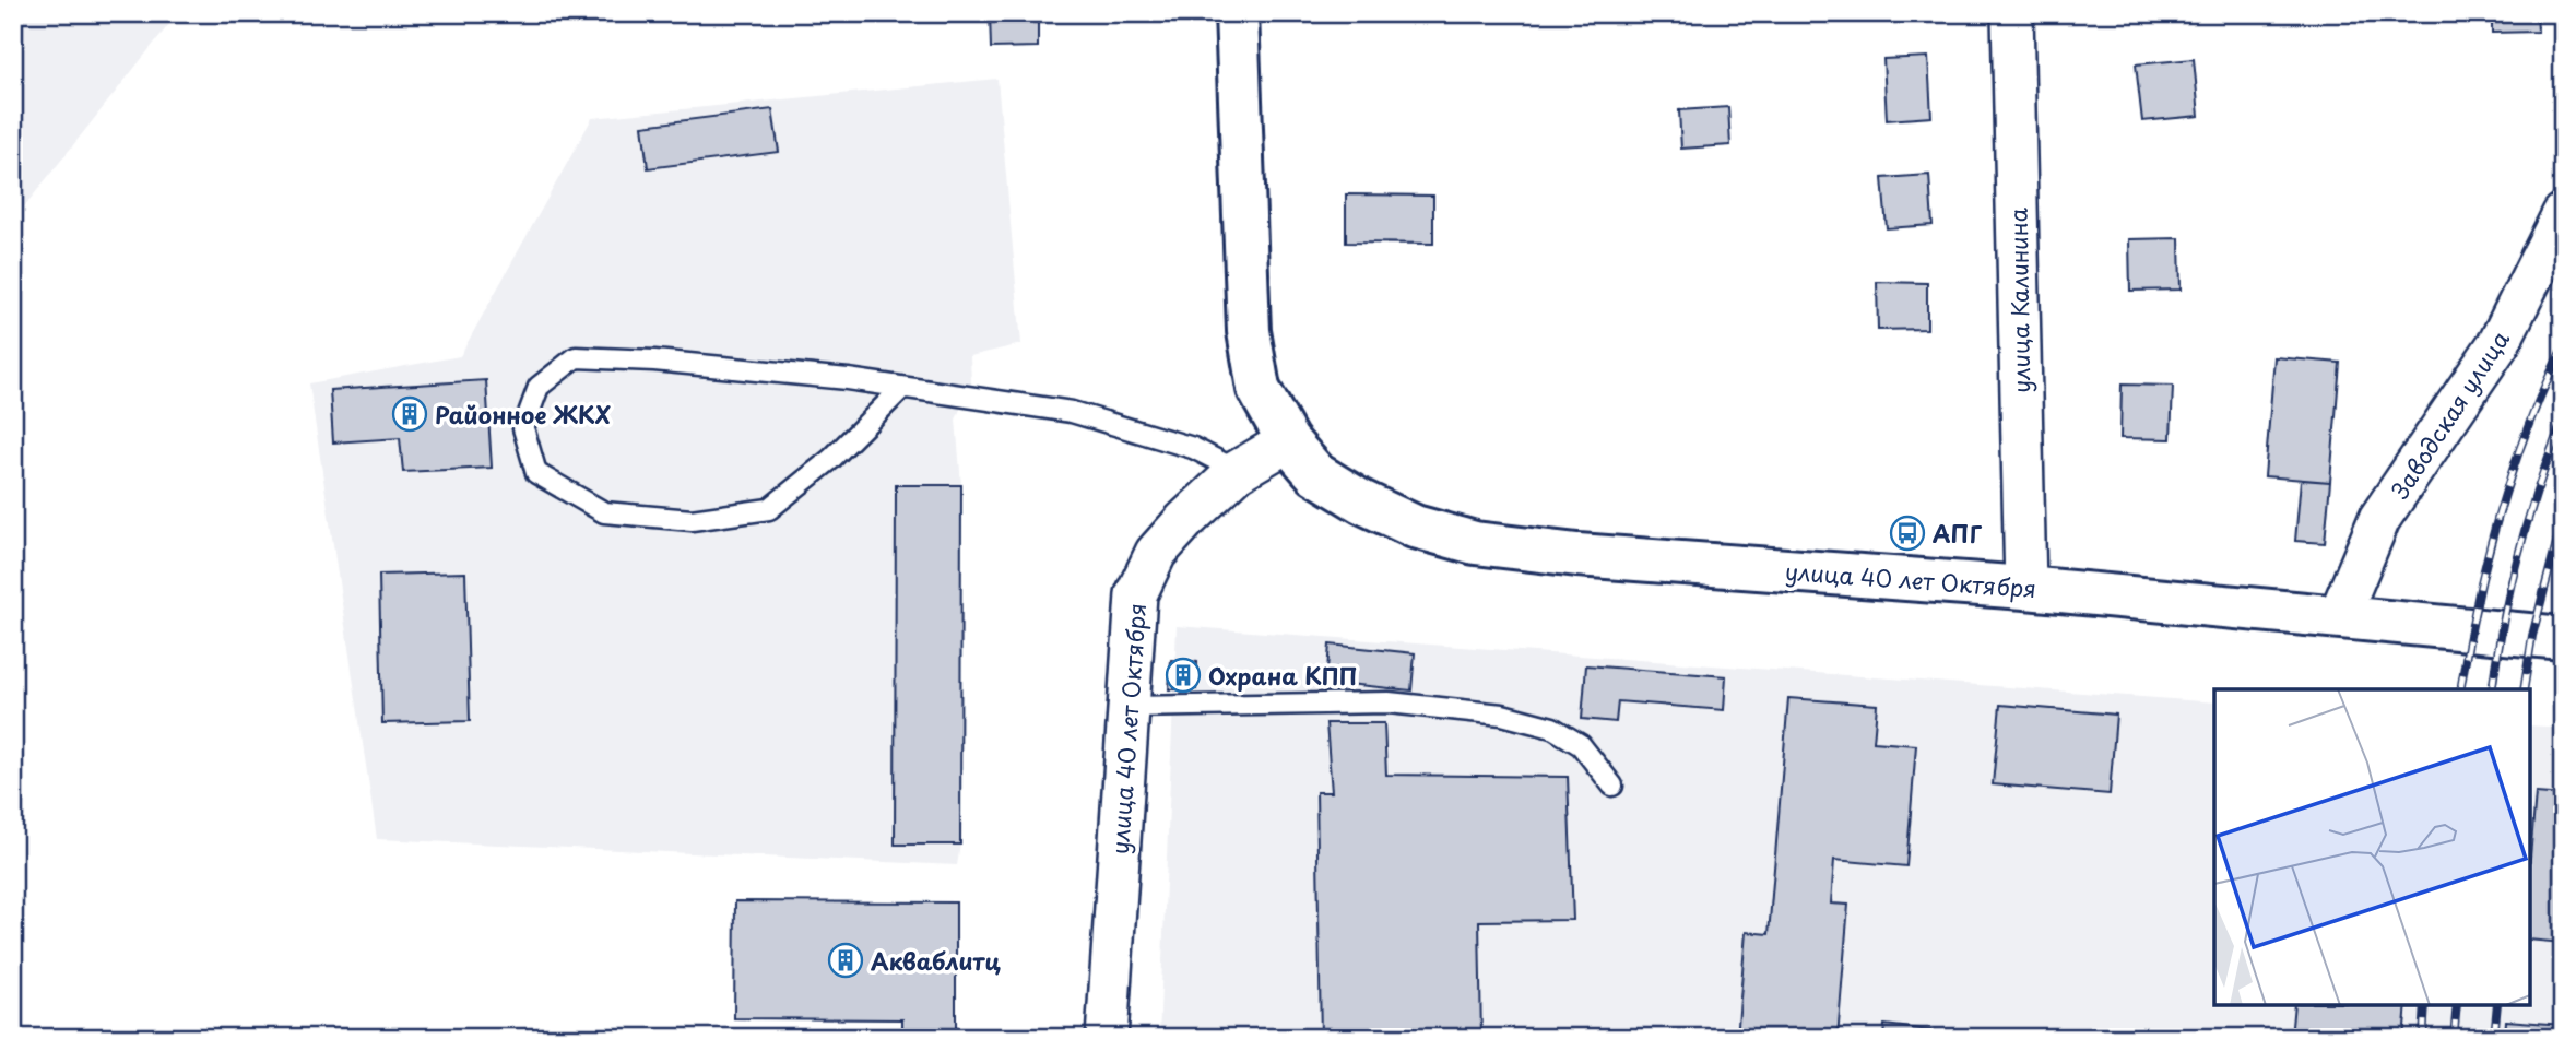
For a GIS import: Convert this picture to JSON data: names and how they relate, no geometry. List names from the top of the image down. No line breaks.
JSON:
{"streets":{"street":["улица Калинина","Заводская улица","улица 40 лет Октября"]},"crossings":[["улица Калинина","улица 40 лет Октября"],["Заводская улица","улица 40 лет Октября"]],"places":{"building":["Районное ЖКХ","Охрана КПП","Акваблитц"],"bus stop":["АПГ"]}}
